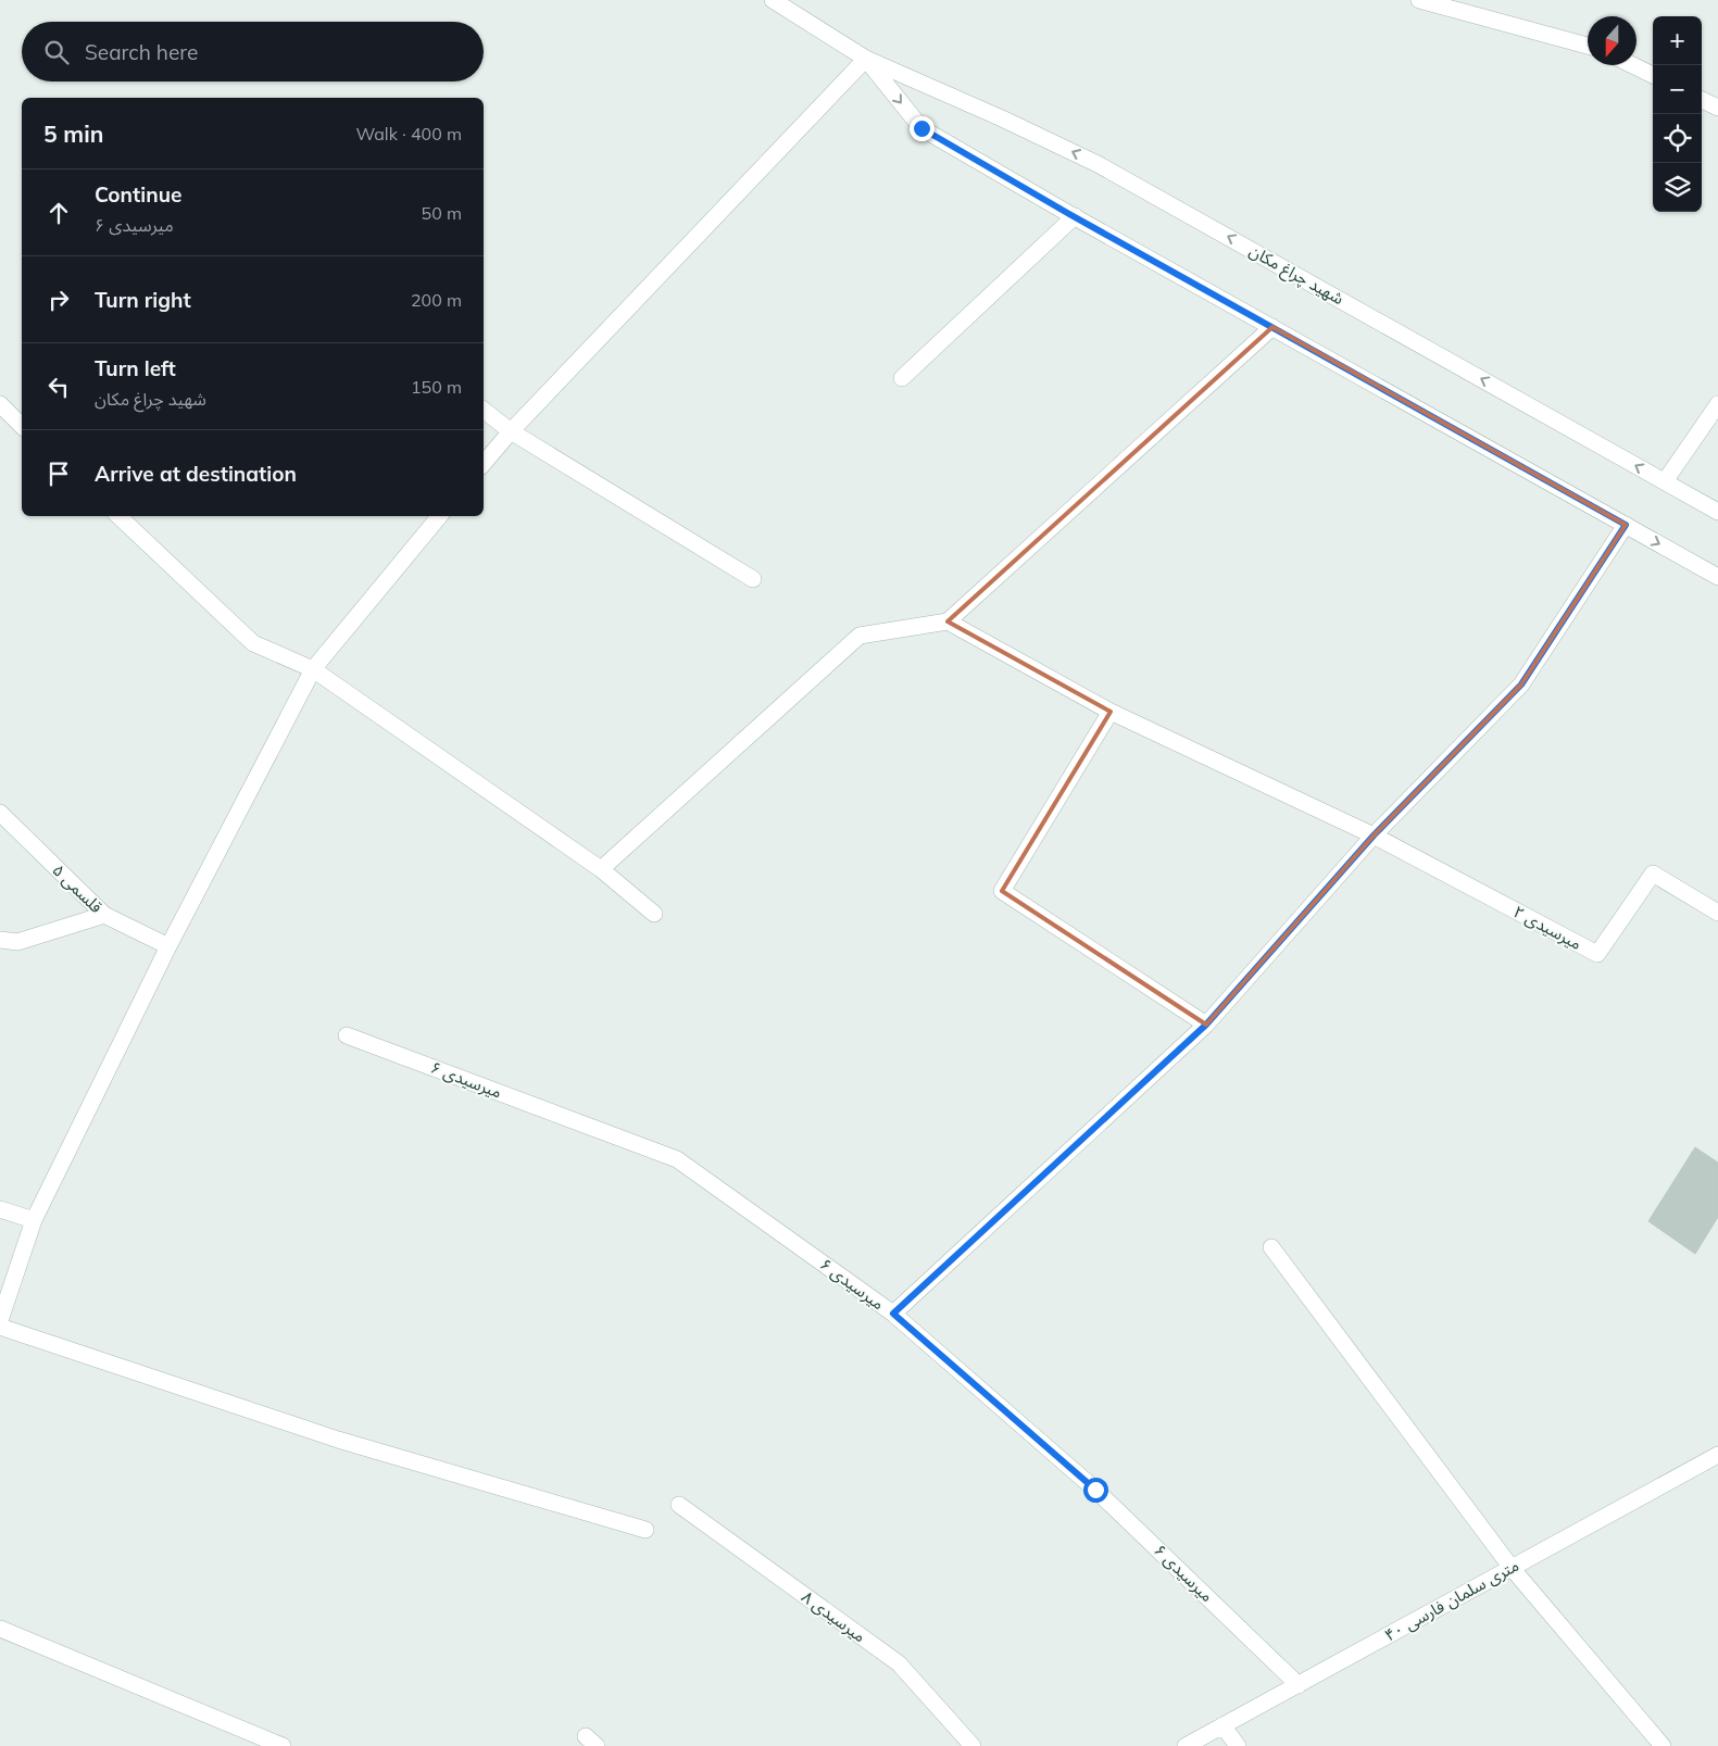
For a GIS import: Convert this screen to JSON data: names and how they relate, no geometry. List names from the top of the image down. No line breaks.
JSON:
{"streets":{"street":["شهید چراغ مکان","قلسمی ۵","میرسیدی ۲","میرسیدی ۶","۴۰ متری سلمان فارسی","میرسیدی ۸"]},"crossings":[["میرسیدی ۶","۴۰ متری سلمان فارسی"]],"north":"bottom","page":{"map_buttons":["+","−"],"search":"Search here","heading":["5 min","Walk · 400 m"],"list":[["Continue","میرسیدی ۶","50 m"],["Turn right","200 m"],["Turn left","شهید چراغ مکان","150 m"],"Arrive at destination"]}}
